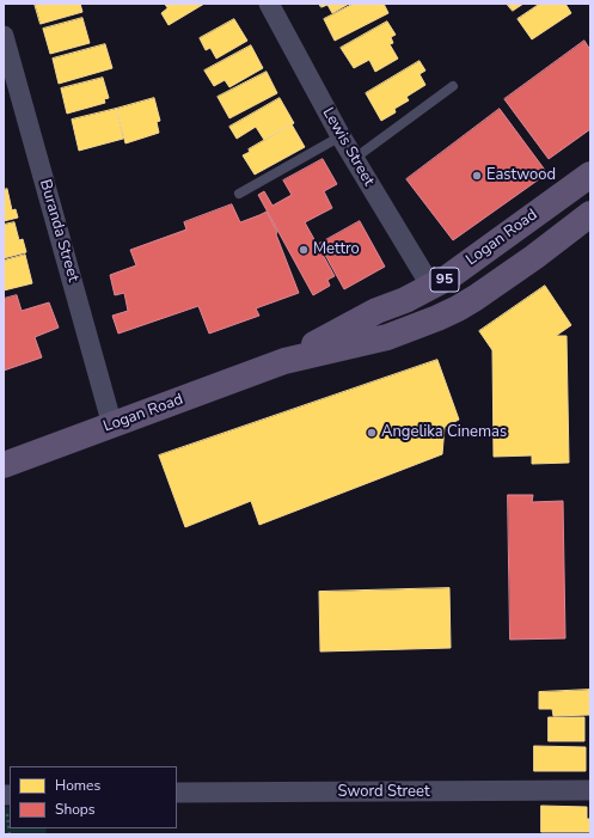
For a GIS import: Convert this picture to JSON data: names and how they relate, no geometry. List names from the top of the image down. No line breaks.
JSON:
{"streets":{"main road":["Logan Road","95"],"street":["Lewis Street","Buranda Street","Sword Street"]},"crossings":[["Lewis Street","Logan Road"],["Buranda Street","Logan Road"]],"places":["Eastwood","Mettro","Angelika Cinemas"],"legend":["Homes","Shops"]}
